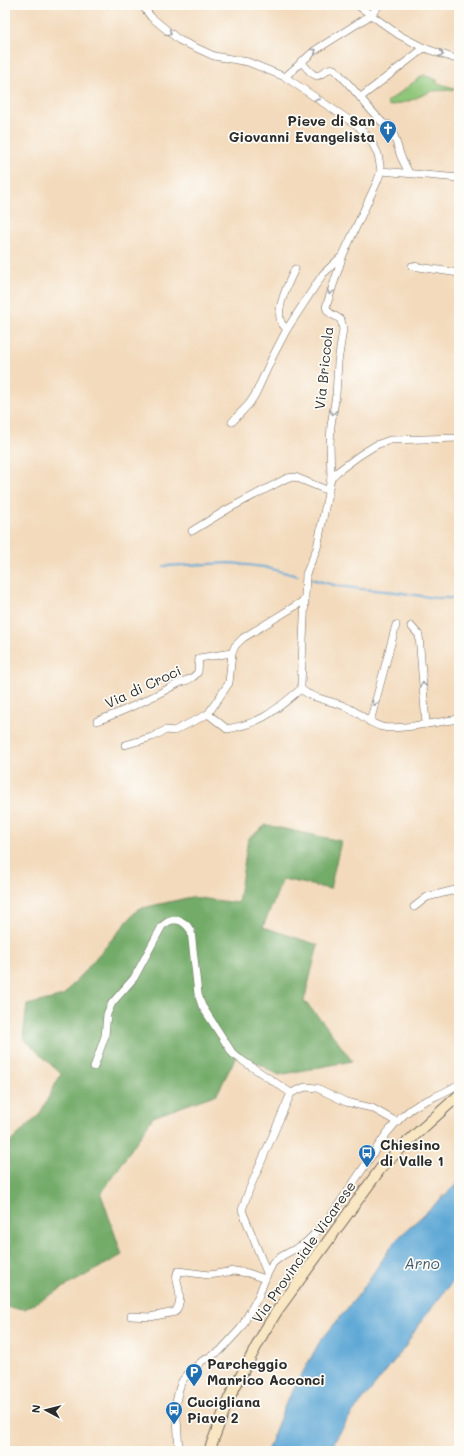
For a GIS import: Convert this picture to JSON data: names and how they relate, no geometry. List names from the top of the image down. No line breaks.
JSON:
{"streets":{"main road":["Via Provinciale Vicarese"],"street":["Via Briccola","Via di Croci"]},"one_way":["Via Briccola"],"water":["Arno"],"places":{"church":["Pieve di San Giovanni Evangelista"],"bus stop":["Chiesino di Valle 1","Cucigliana Piave 2"],"parking":["Parcheggio Manrico Acconci"]},"north":"left"}
